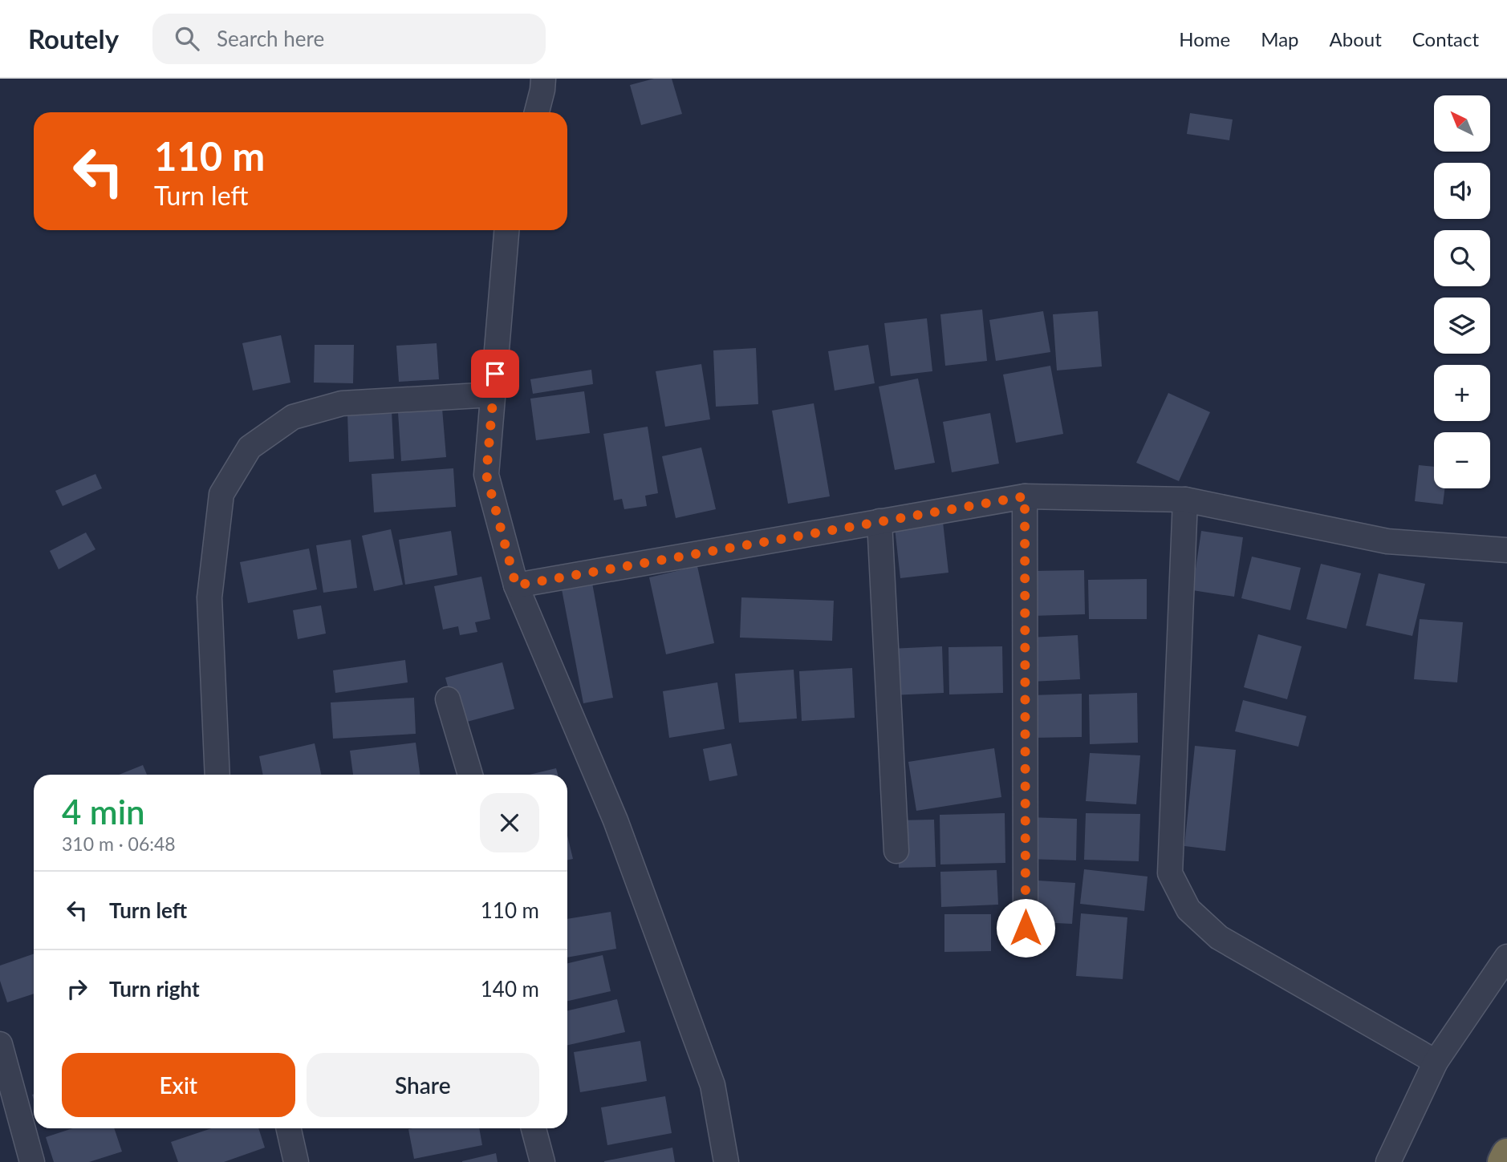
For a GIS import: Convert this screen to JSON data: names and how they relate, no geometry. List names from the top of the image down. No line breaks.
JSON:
{"north":"top left","page":{"header":"Routely","search":"Search here","nav":["Home","Map","About","Contact"],"map_buttons":["+","−"],"turn":["110 m","Turn left"],"heading":["4 min","310 m · 06:48"],"list":[{"name":"Turn left","value":"110 m"},{"name":"Turn right","value":"140 m"}],"buttons":["Exit","Share"]}}
